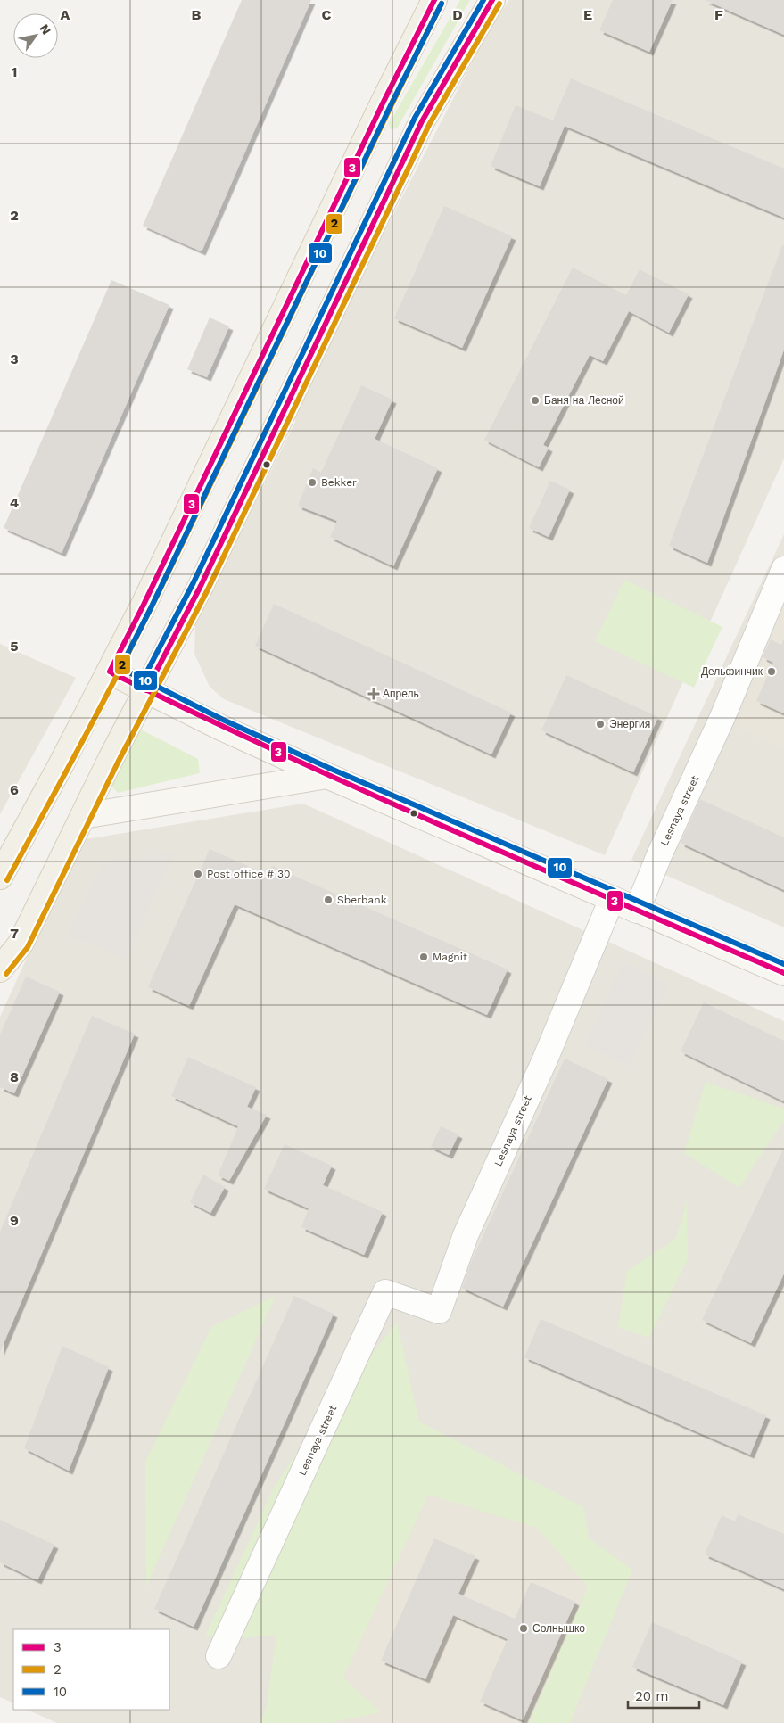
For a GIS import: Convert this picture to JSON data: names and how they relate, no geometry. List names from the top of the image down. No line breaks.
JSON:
{"streets":{"street":["Lesnaya street"]},"places":{"other":["Баня на Лесной","Bekker","Дельфинчик","Энергия","Post office # 30","Sberbank","Magnit","Солнышко"],"health":["Апрель"]},"lines":["transit line 3","transit line 10","transit line 2"],"legend":["3","2","10"],"scale_bar":"20 m","north":"top right","grid":{"columns":["A","B","C","D","E","F"],"rows":["1","2","3","4","5","6","7","8","9"]}}
